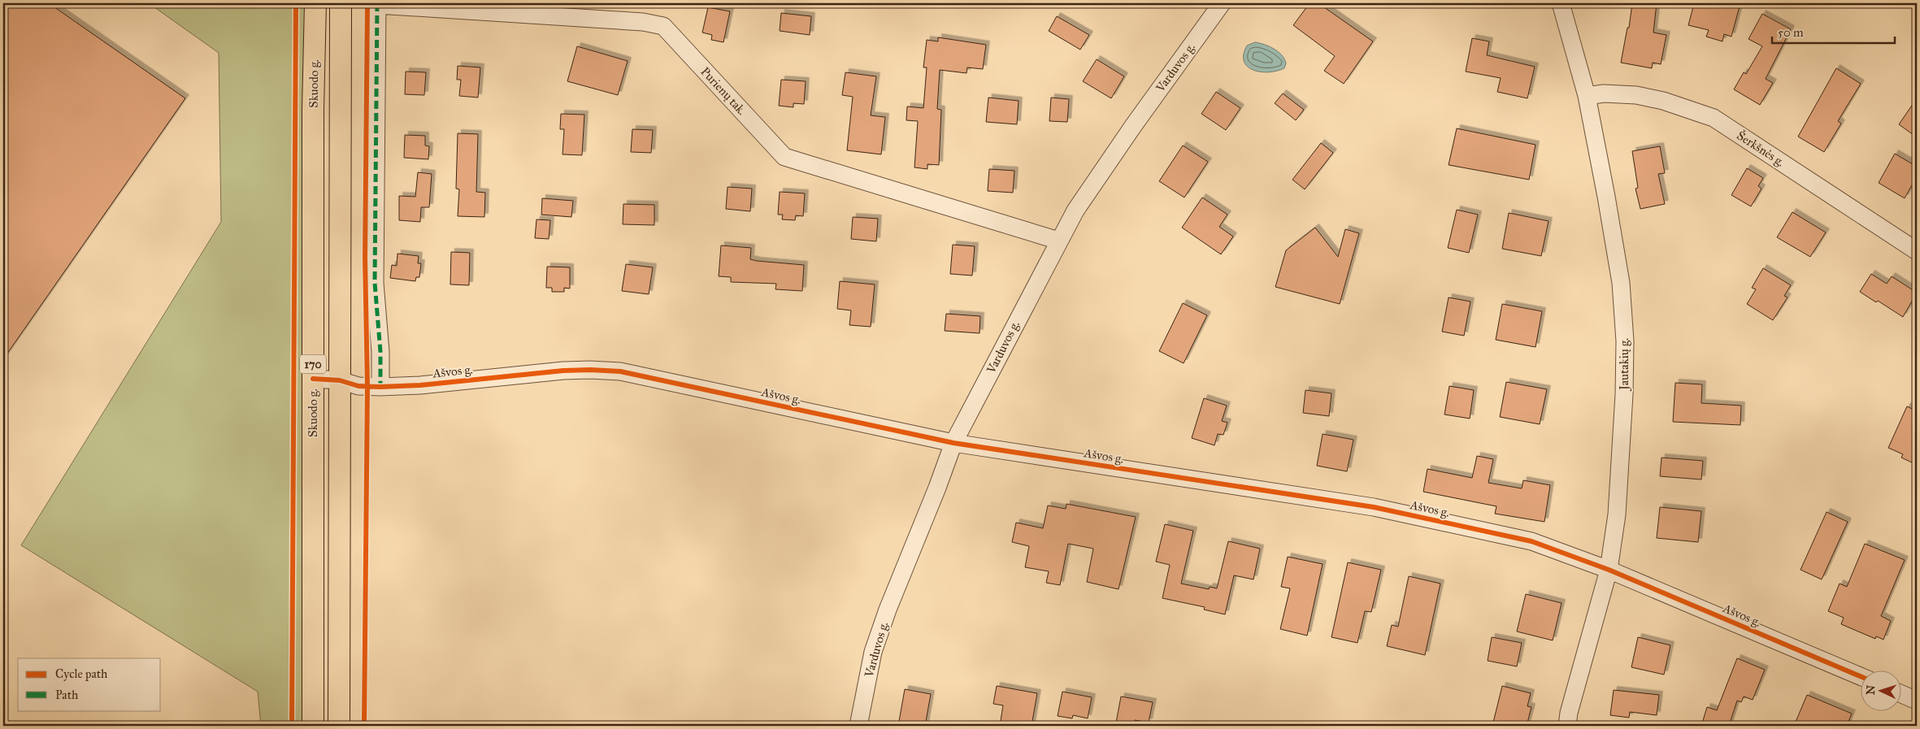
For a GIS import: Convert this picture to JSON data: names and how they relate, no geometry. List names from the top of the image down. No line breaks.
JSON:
{"streets":{"main road":["Skuodo g.","170"],"street":["Varduvos g.","Purienų tak.","Šerkšnės g.","Jautakių g.","Ašvos g."]},"crossings":[["Varduvos g.","Purienų tak."],["Varduvos g.","Ašvos g."],["Skuodo g.","Ašvos g."],["Šerkšnės g.","Jautakių g."],["170","Ašvos g."],["Jautakių g.","Ašvos g."]],"legend":["Cycle path","Path"],"scale_bar":"50 m","north":"left"}
